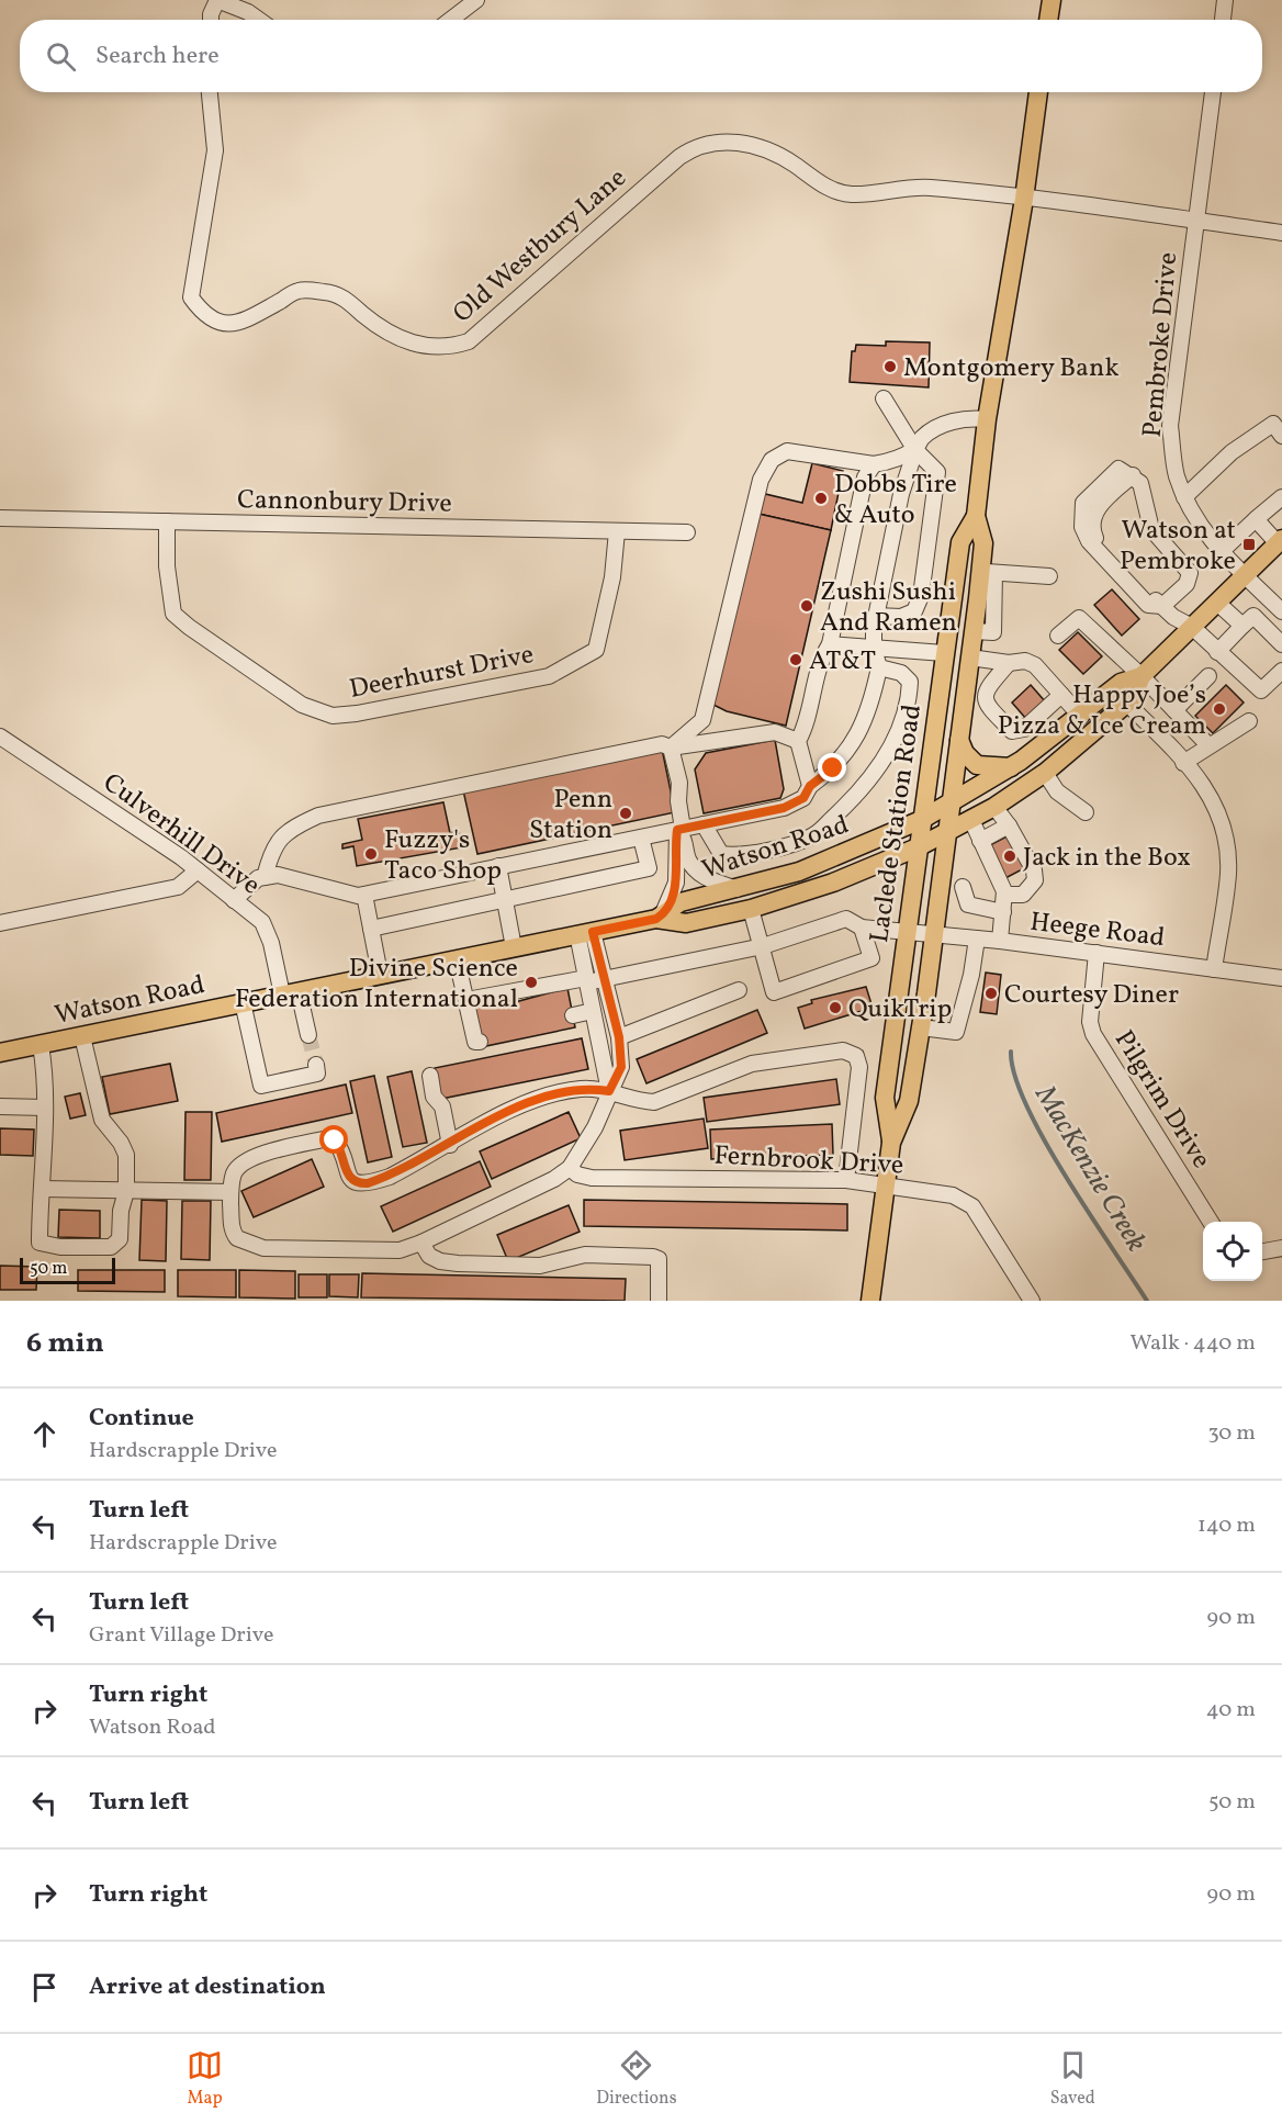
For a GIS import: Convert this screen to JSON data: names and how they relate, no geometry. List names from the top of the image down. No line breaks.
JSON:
{"streets":{"main road":["Laclede Station Road","Watson Road"],"street":["Old Westbury Lane","Pembroke Drive","Cannonbury Drive","Deerhurst Drive","Culverhill Drive","Heege Road","Pilgrim Drive","Fernbrook Drive"]},"crossings":[["Old Westbury Lane","Pembroke Drive"],["Old Westbury Lane","Laclede Station Road"],["Pembroke Drive","Watson Road"],["Cannonbury Drive","Deerhurst Drive"],["Laclede Station Road","Watson Road"],["Laclede Station Road","Heege Road"],["Laclede Station Road","Fernbrook Drive"],["Culverhill Drive","Watson Road"],["Heege Road","Pilgrim Drive"]],"water":["MacKenzie Creek"],"places":{"other":["Montgomery Bank","Dobbs Tire & Auto","Zushi Sushi And Ramen","AT&T","Happy Joe’s Pizza & Ice Cream","Penn Station","Fuzzy's Taco Shop","Jack in the Box","Divine Science Federation International","Courtesy Diner","QuikTrip"],"transit":["Watson at Pembroke"]},"scale_bar":"50 m","page":{"search":"Search here","scale":"50 m","heading":["6 min","Walk · 440 m"],"list":[["Continue","Hardscrapple Drive","30 m"],["Turn left","Hardscrapple Drive","140 m"],["Turn left","Grant Village Drive","90 m"],["Turn right","Watson Road","40 m"],["Turn left","50 m"],["Turn right","90 m"],"Arrive at destination"],"nav":["Map","Directions","Saved"]}}
